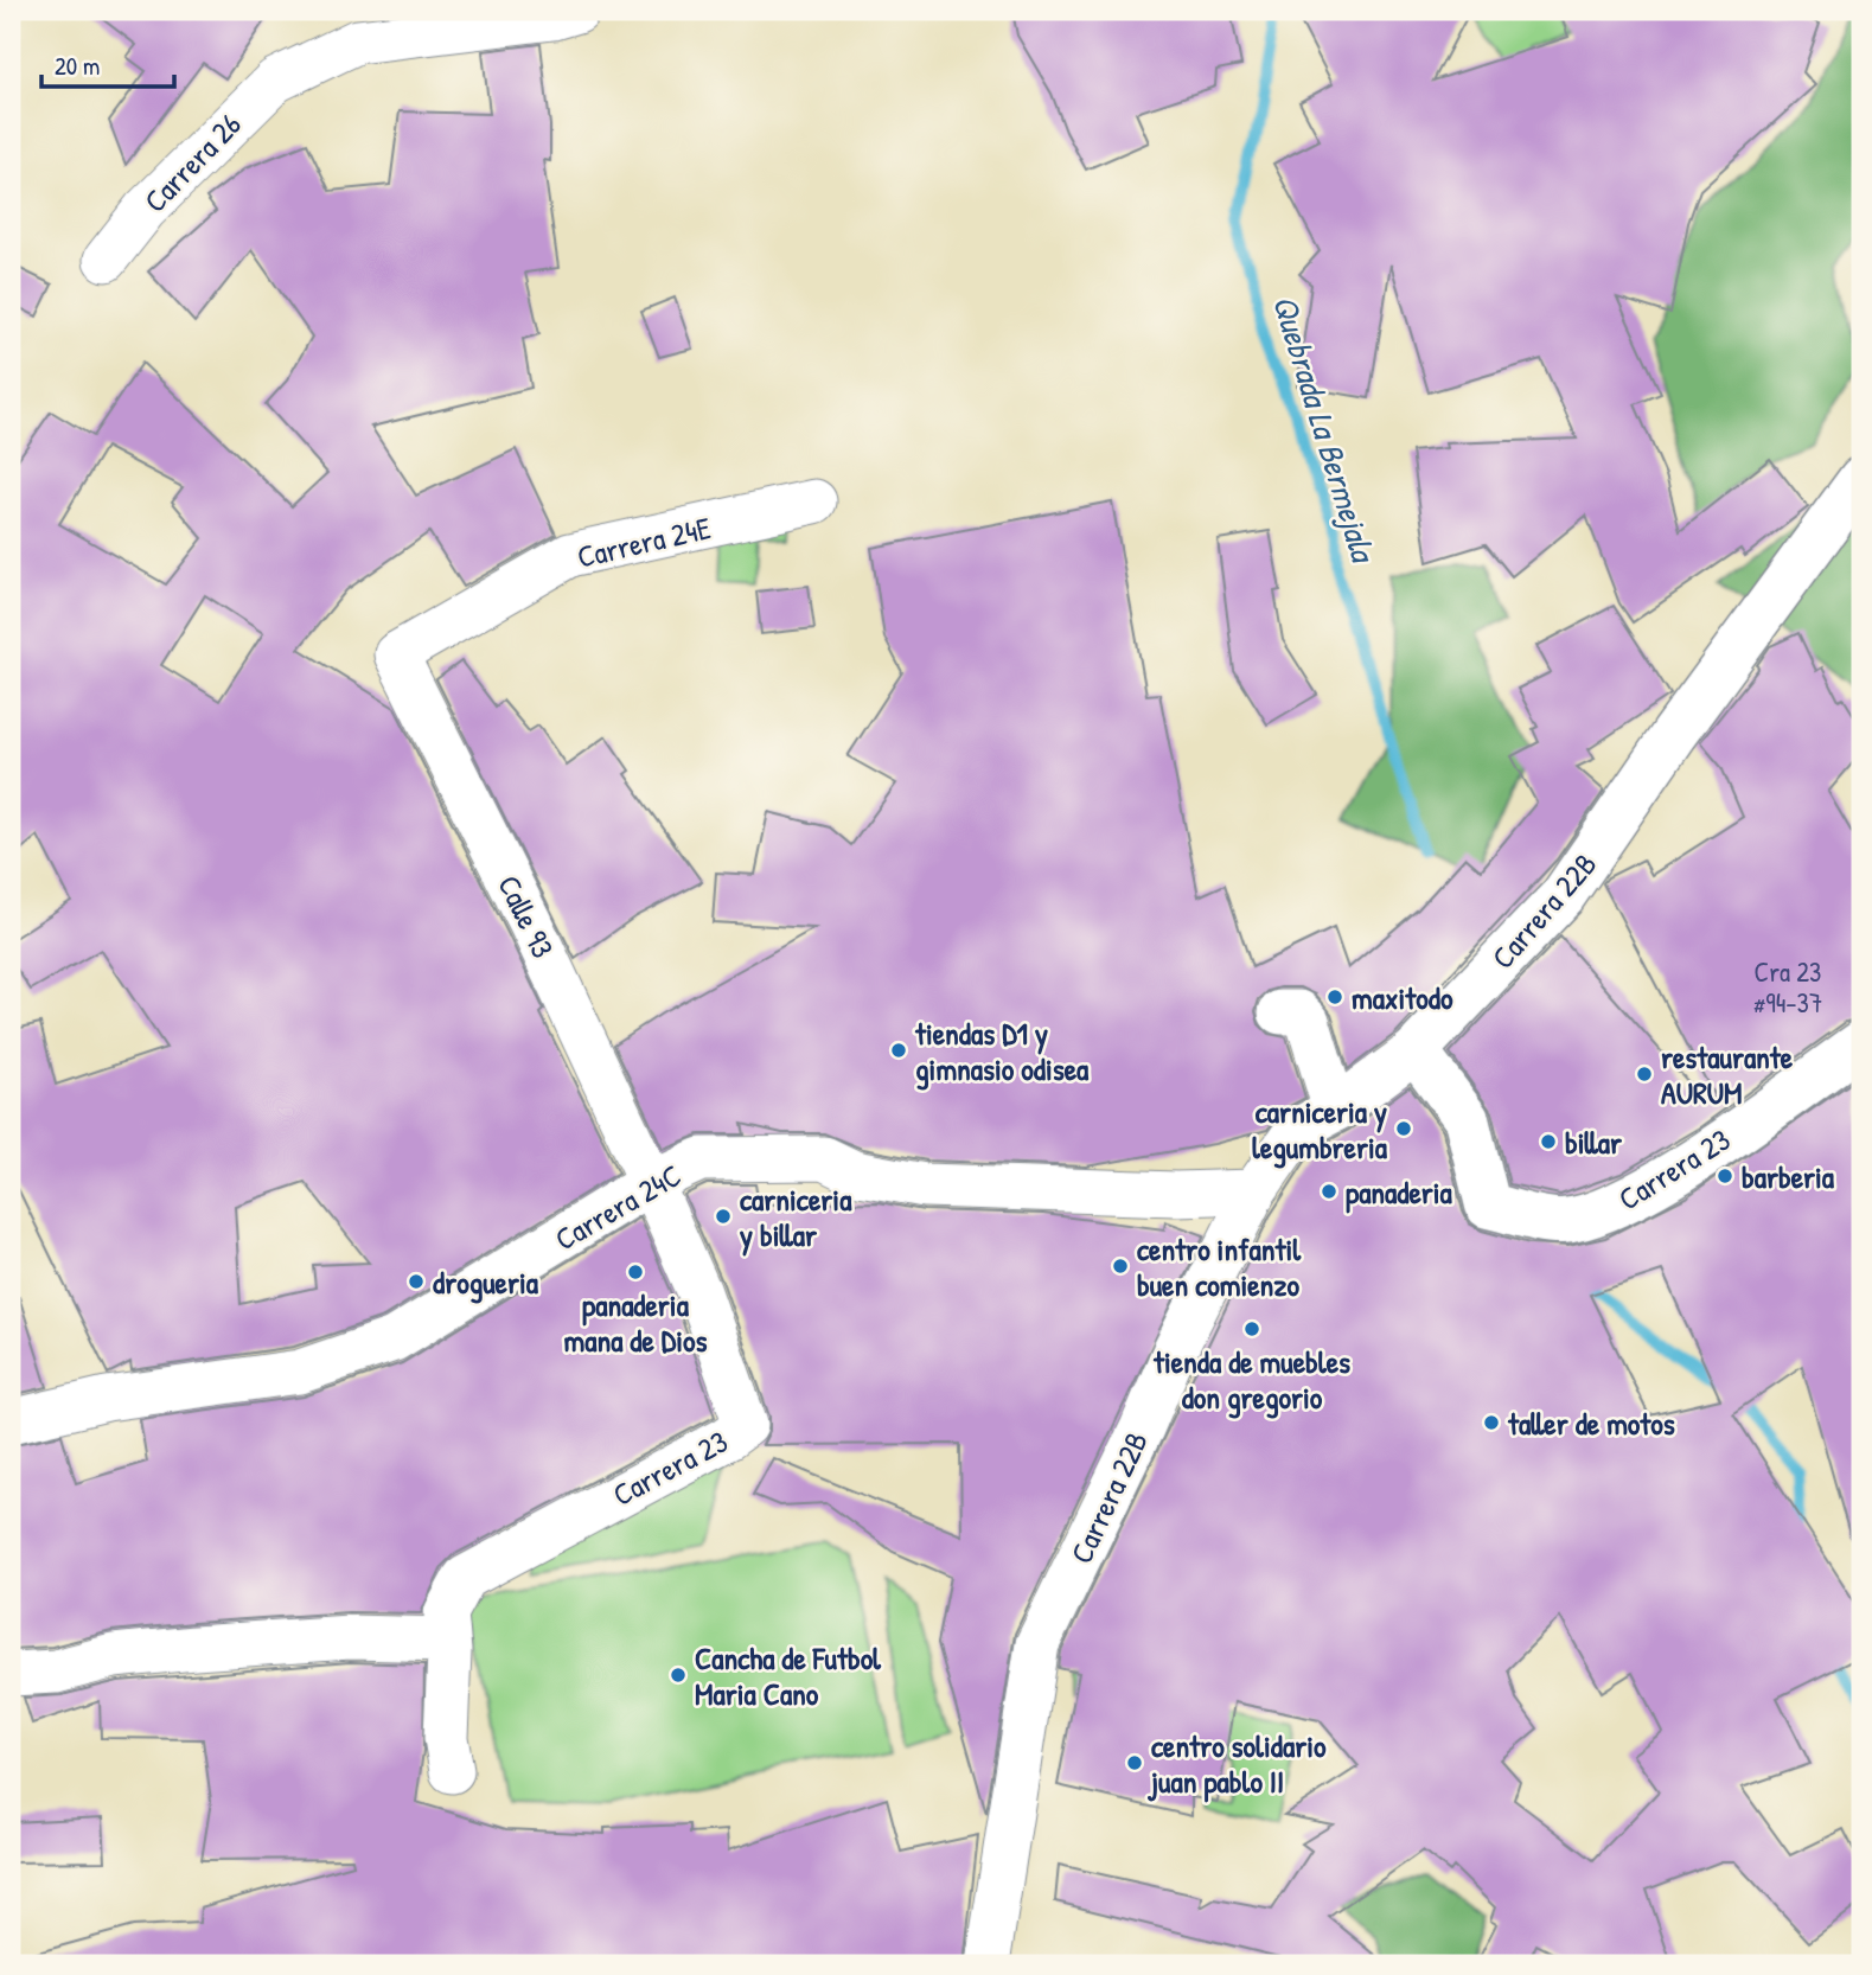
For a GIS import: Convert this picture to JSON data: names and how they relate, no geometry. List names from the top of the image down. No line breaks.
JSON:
{"streets":{"street":["Carrera 26","Carrera 24E","Carrera 22B","Calle 93","Carrera 23","Carrera 24C"]},"crossings":[["Carrera 24E","Calle 93"],["Carrera 22B","Carrera 23"],["Carrera 22B","Carrera 24C"],["Calle 93","Carrera 23"],["Calle 93","Carrera 24C"],["Carrera 23","Carrera 24C"]],"water":["Quebrada La Bermejala"],"places":["maxitodo","tiendas D1 y gimnasio odisea","restaurante AURUM","carniceria y legumbreria","billar","barberia","panaderia","carniceria y billar","centro infantil buen comienzo","panaderia mana de Dios","drogueria","tienda de muebles don gregorio","taller de motos","Cancha de Futbol Maria Cano","centro solidario juan pablo II"],"house_numbers":["Cra 23 #94-37"],"scale_bar":"20 m"}
